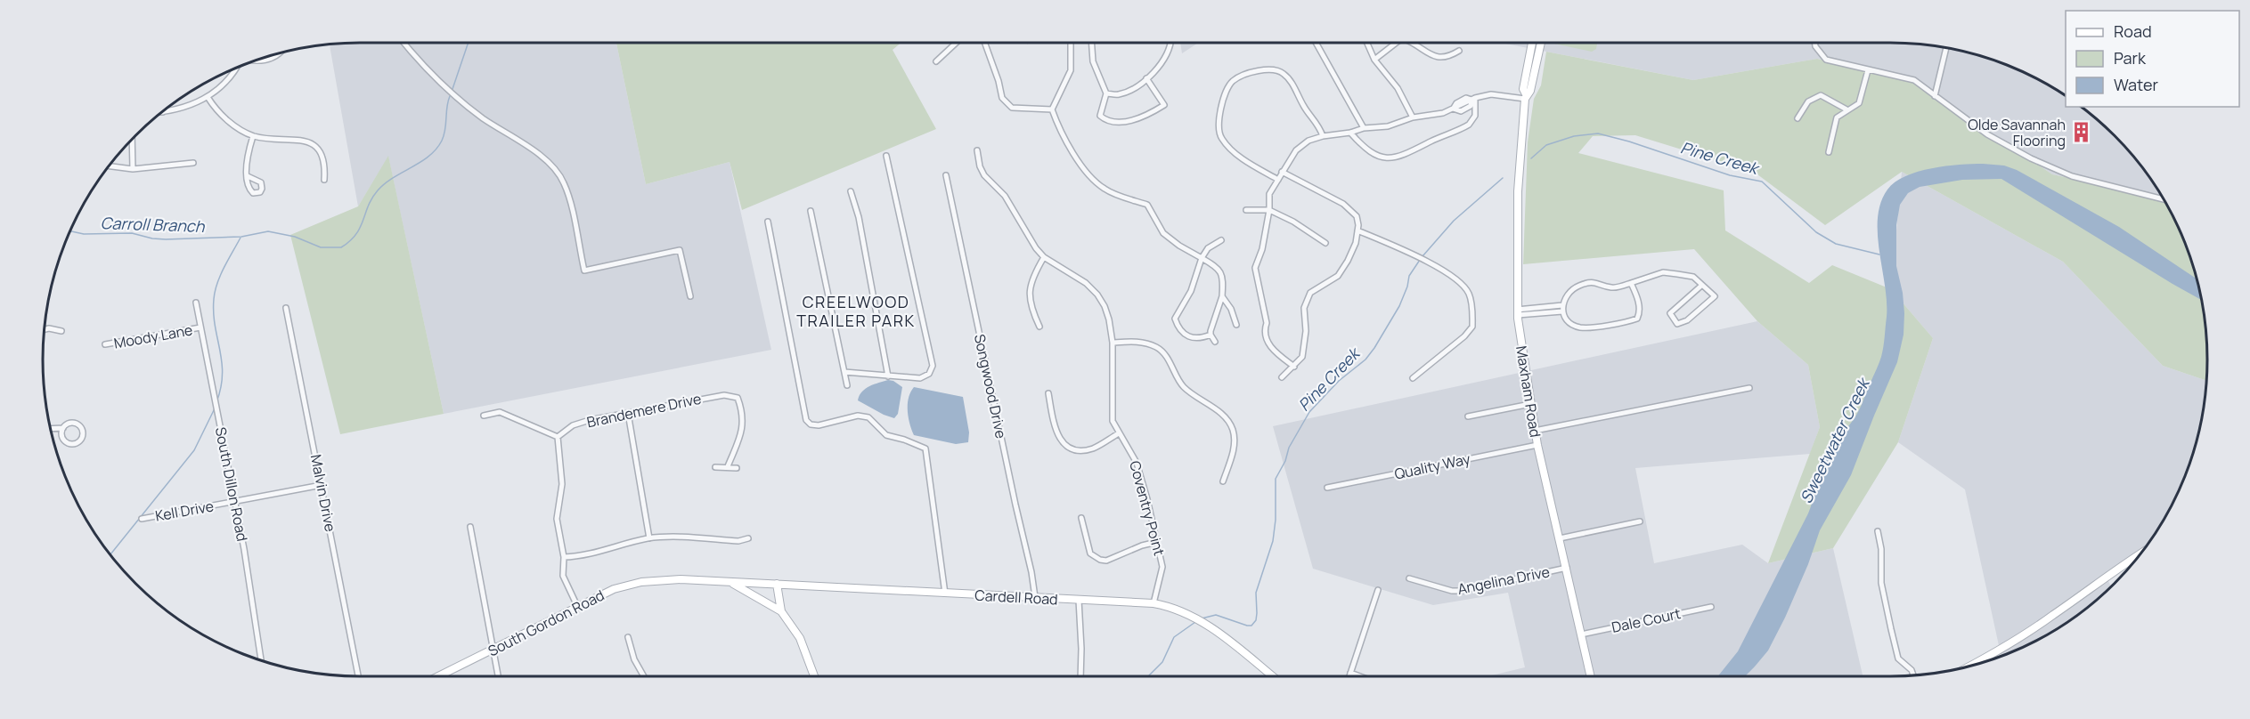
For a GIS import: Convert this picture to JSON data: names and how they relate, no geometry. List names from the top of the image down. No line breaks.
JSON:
{"streets":{"street":["Moody Lane","Songwood Drive","Maxham Road","Brandemere Drive","Quality Way","South Dillon Road","Malvin Drive","Coventry Point","Kell Drive","Angelina Drive","Cardell Road","Dale Court","South Gordon Road"]},"crossings":[["Moody Lane","South Dillon Road"],["Songwood Drive","Cardell Road"],["Maxham Road","Quality Way"],["Maxham Road","Angelina Drive"],["Maxham Road","Dale Court"],["South Dillon Road","Kell Drive"],["Malvin Drive","Kell Drive"],["Coventry Point","Cardell Road"],["Cardell Road","South Gordon Road"]],"districts":["CREELWOOD TRAILER PARK"],"water":["Pine Creek","Carroll Branch","Sweetwater Creek"],"places":{"building":["Olde Savannah Flooring"]},"legend":["Road","Park","Water"]}
